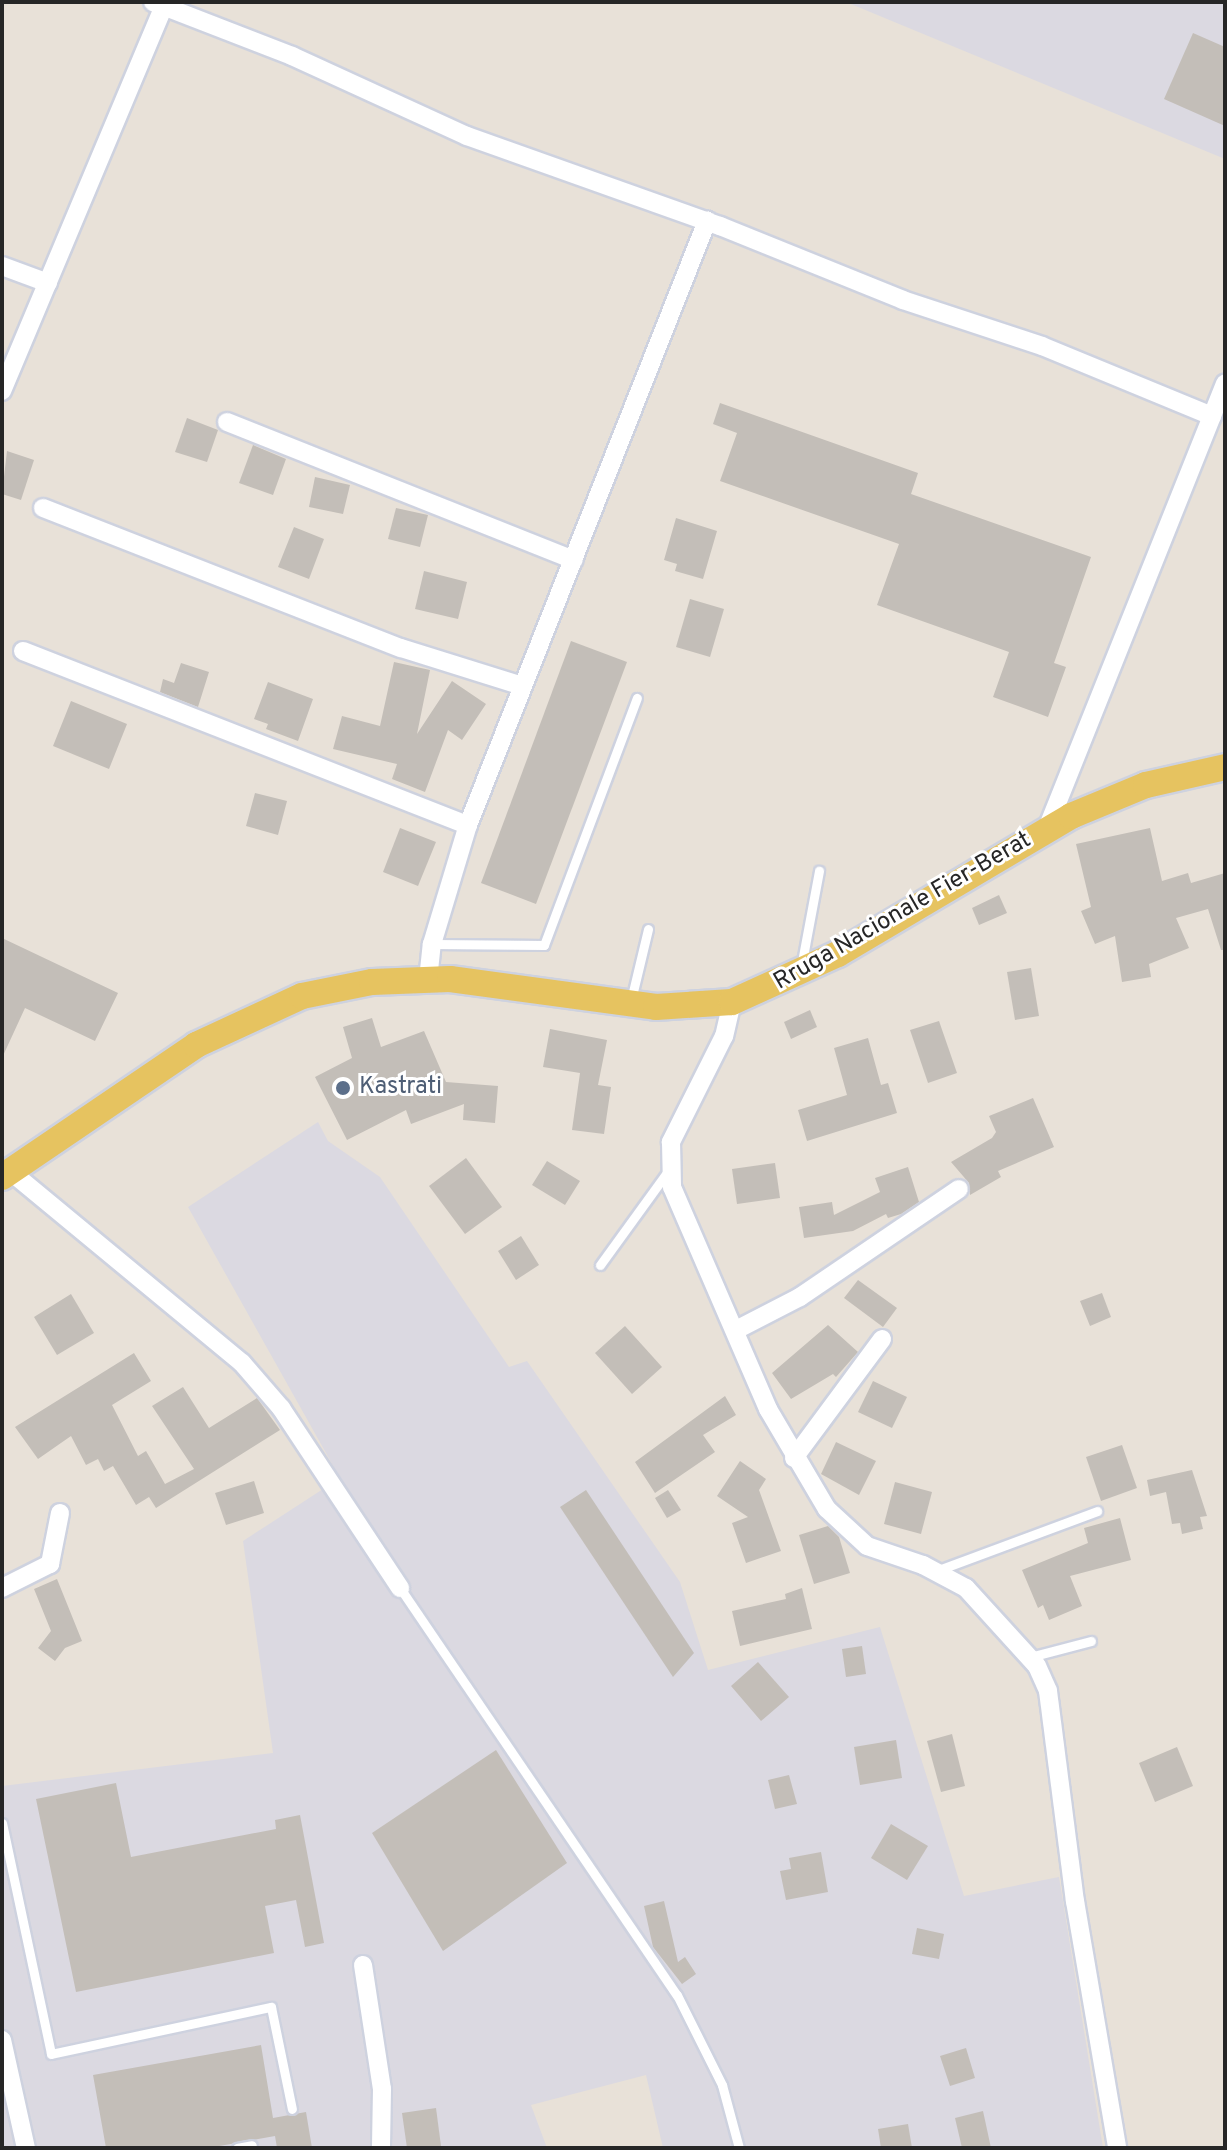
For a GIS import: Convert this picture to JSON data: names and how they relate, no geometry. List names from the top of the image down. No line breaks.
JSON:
{"streets":{"main road":["Rruga Nacionale Fier-Berat"]},"places":["Kastrati"]}
